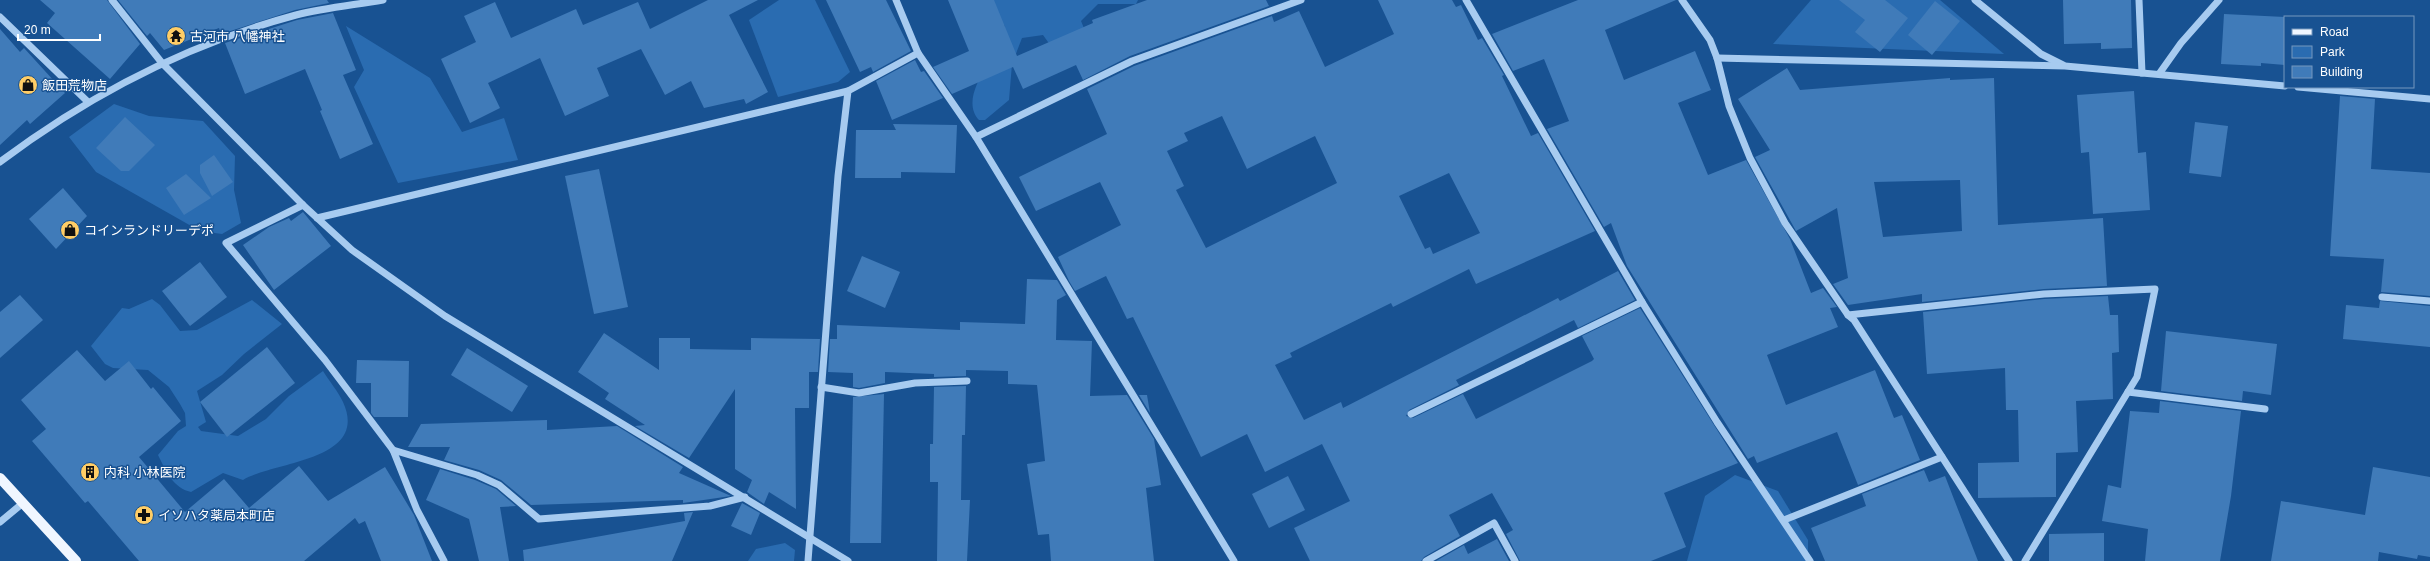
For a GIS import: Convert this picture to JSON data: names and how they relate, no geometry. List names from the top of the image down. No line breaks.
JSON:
{"places":{"temple":["古河市 八幡神社"],"shop":["飯田荒物店","コインランドリーデポ"],"building":["内科 小林医院"],"pharmacy":["イソハタ薬局本町店"]},"legend":["Road","Park","Building"],"scale_bar":"20 m"}
